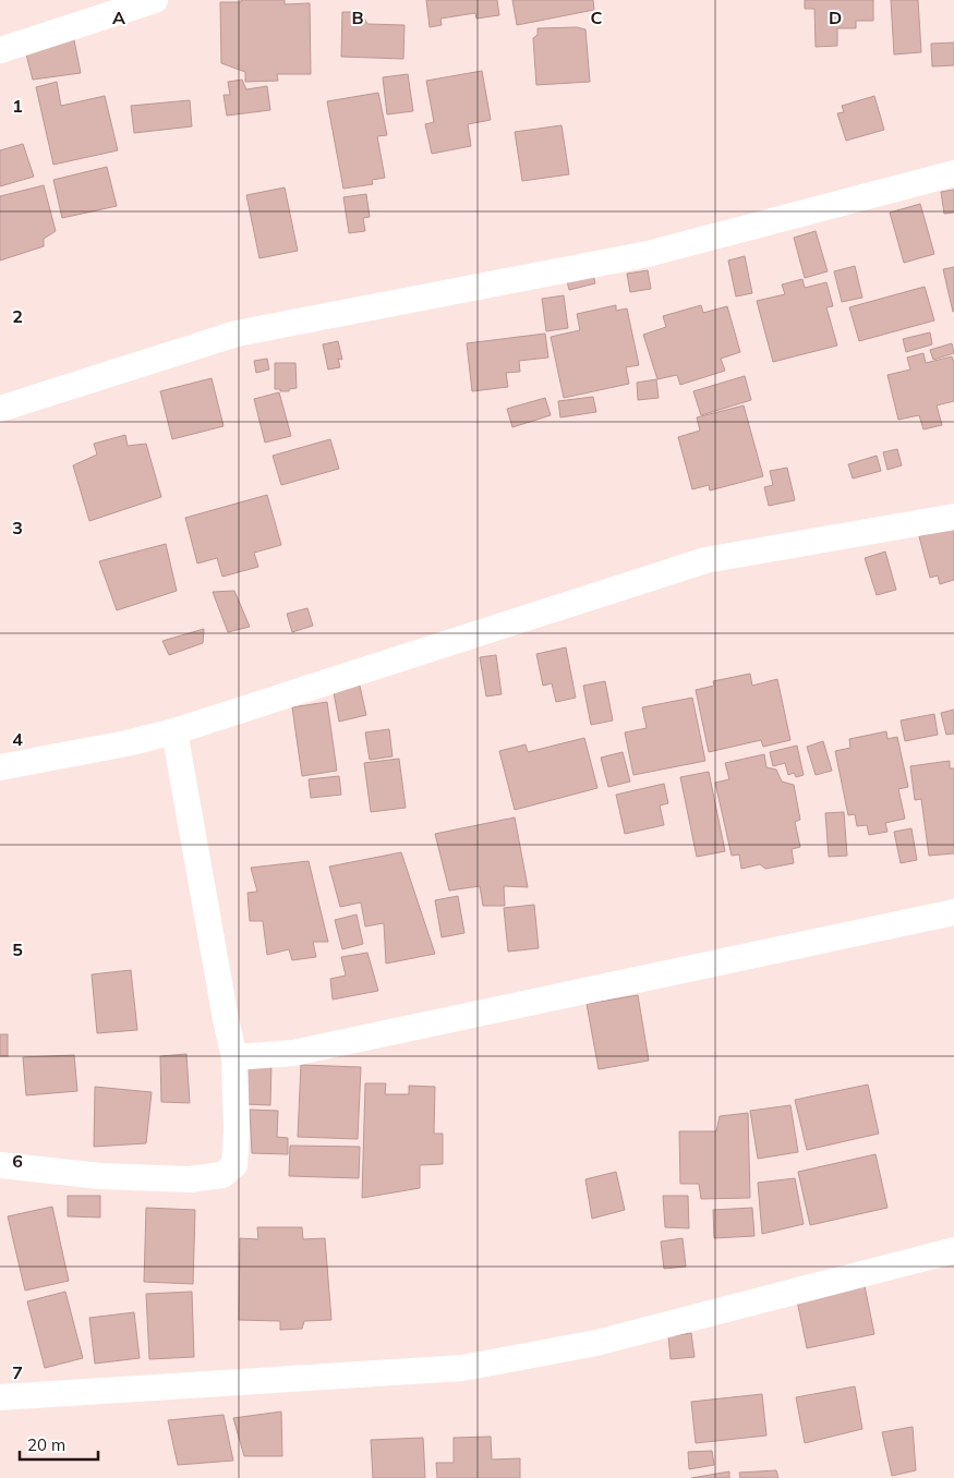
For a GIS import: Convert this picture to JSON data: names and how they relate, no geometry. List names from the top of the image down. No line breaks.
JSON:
{"scale_bar":"20 m","grid":{"columns":["A","B","C","D"],"rows":["1","2","3","4","5","6","7"]}}
